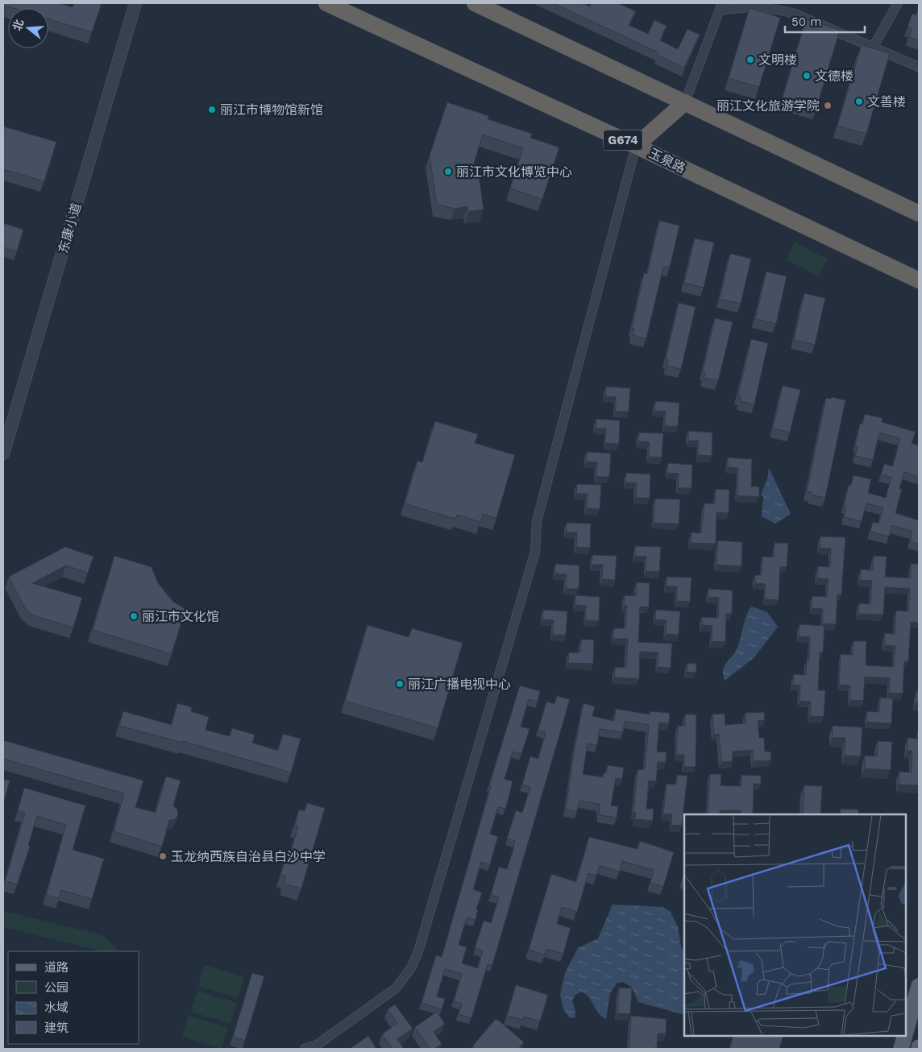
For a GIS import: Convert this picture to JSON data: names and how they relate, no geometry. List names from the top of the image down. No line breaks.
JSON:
{"streets":{"highway":["G674","玉泉路"],"street":["东康小道"]},"places":["文明楼","文德楼","文善楼","丽江文化旅游学院","丽江市博物馆新馆","丽江市文化博览中心","丽江市文化馆","丽江广播电视中心","玉龙纳西族自治县白沙中学"],"legend":["道路","公园","水域","建筑"],"scale_bar":"50 m","north":"left"}
